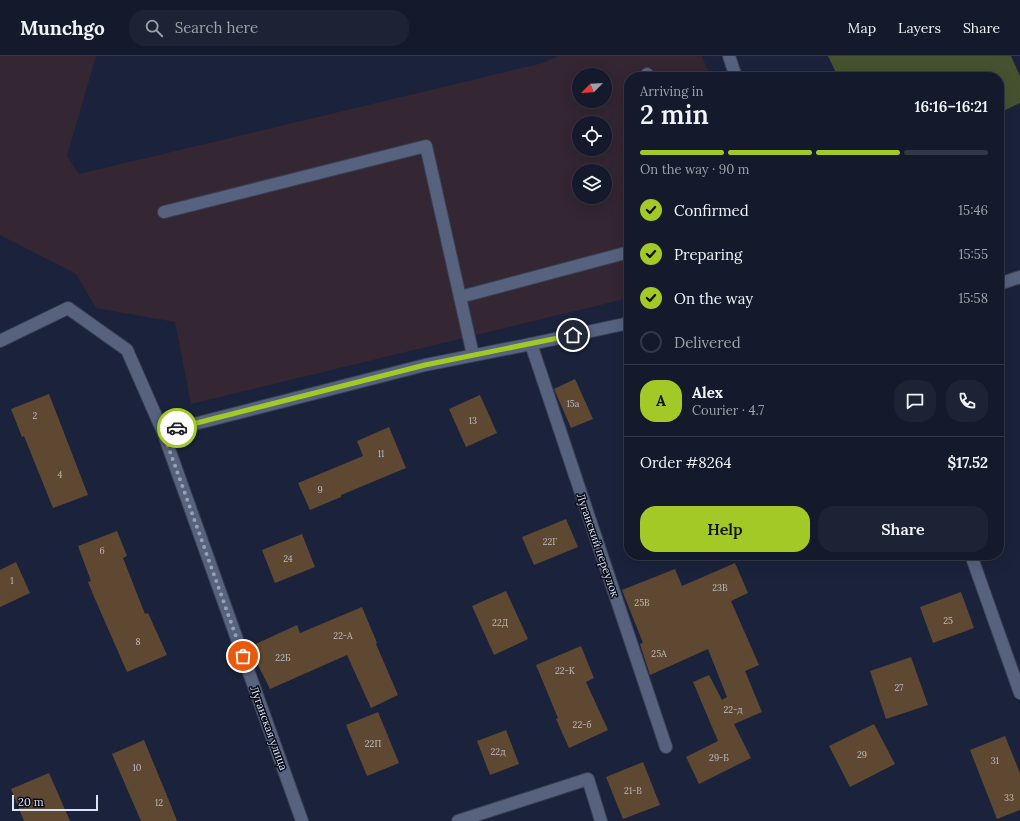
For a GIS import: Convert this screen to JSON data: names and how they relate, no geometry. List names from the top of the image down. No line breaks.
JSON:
{"streets":{"street":["Луганский переулок","Луганская улица"]},"house_numbers":["15a","2","13","11","4","9","22Г","6","24","1","23В","25В","25","22Д","22-А","8","25А","22Б","22-К","27","22-д","22-б","22П","22д","29","29-Б","31","10","21-В","33","12"],"scale_bar":"20 m","north":"bottom left","page":{"header":"Munchgo","search":"Search here","nav":["Map","Layers","Share"],"heading":["2 min","Arriving in","16:16–16:21"],"panel":["Alex","Courier · 4.7","Order #8264","$17.52"],"bar":"On the way · 90 m","list":[["Confirmed","15:46"],["Preparing","15:55"],["On the way","15:58"],"Delivered"],"round":"A","buttons":["Help","Share"],"scale":"20 m"}}
